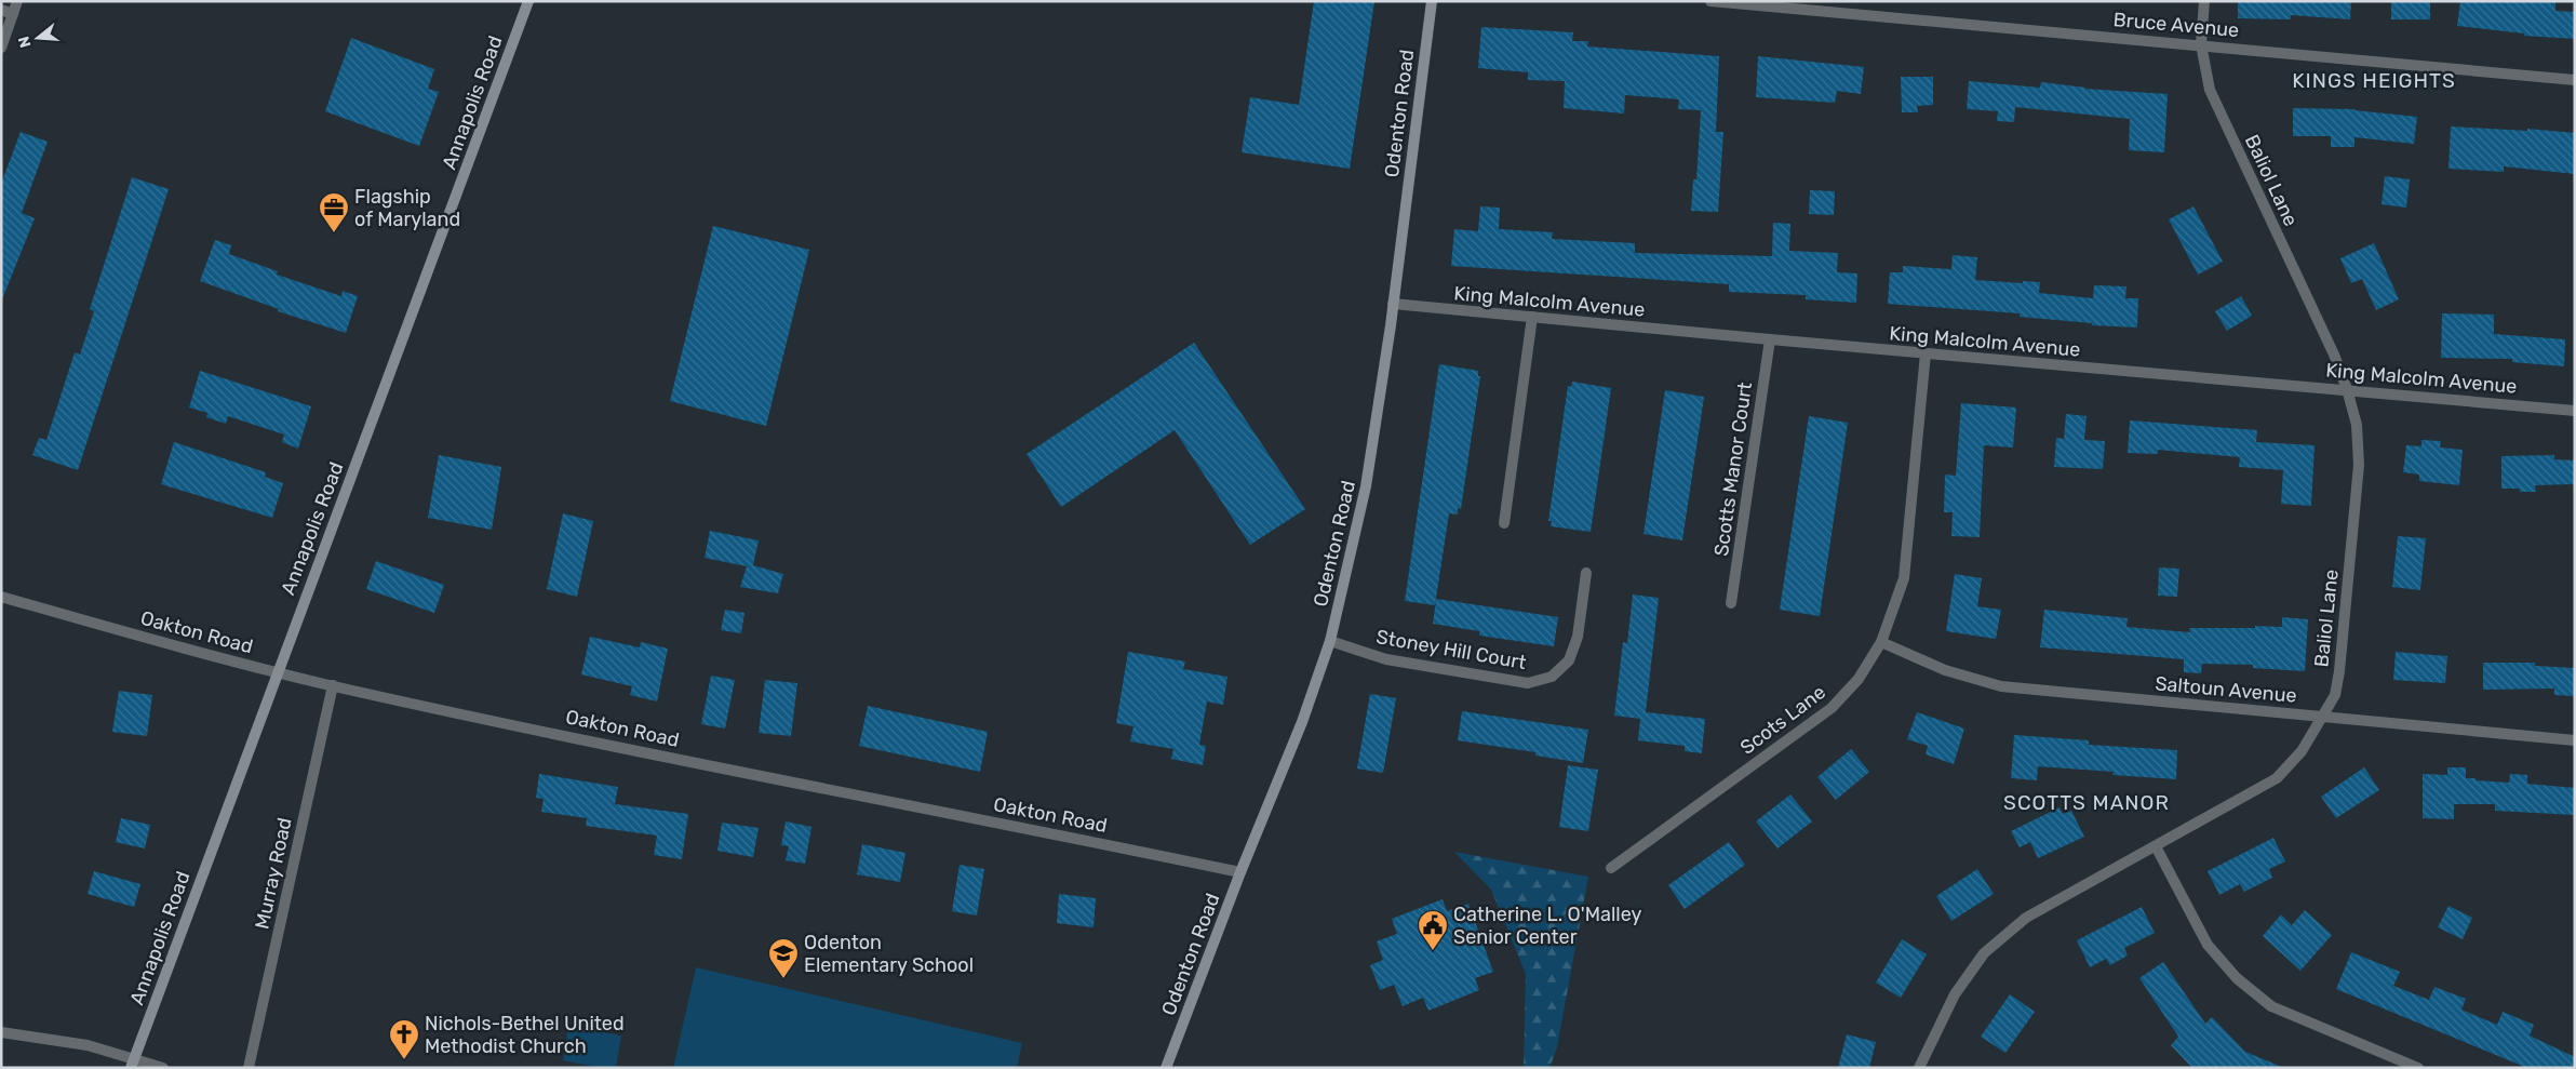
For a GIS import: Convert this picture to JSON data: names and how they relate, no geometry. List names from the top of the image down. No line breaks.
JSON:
{"streets":{"main road":["Annapolis Road","Odenton Road"],"street":["Bruce Avenue","Baliol Lane","King Malcolm Avenue","Scotts Manor Court","Oakton Road","Stoney Hill Court","Saltoun Avenue","Scots Lane","Murray Road"]},"crossings":[["Bruce Avenue","Baliol Lane"],["Annapolis Road","Oakton Road"],["Odenton Road","King Malcolm Avenue"],["Odenton Road","Oakton Road"],["Odenton Road","Stoney Hill Court"],["Baliol Lane","King Malcolm Avenue"],["Baliol Lane","Saltoun Avenue"],["King Malcolm Avenue","Scotts Manor Court"],["King Malcolm Avenue","Scots Lane"],["Oakton Road","Murray Road"],["Saltoun Avenue","Scots Lane"]],"districts":["KINGS HEIGHTS","SCOTTS MANOR"],"places":{"office":["Flagship of Maryland"],"public building":["Catherine L. O'Malley Senior Center"],"school or university":["Odenton Elementary School"],"church":["Nichols-Bethel United Methodist Church"]},"north":"left"}
